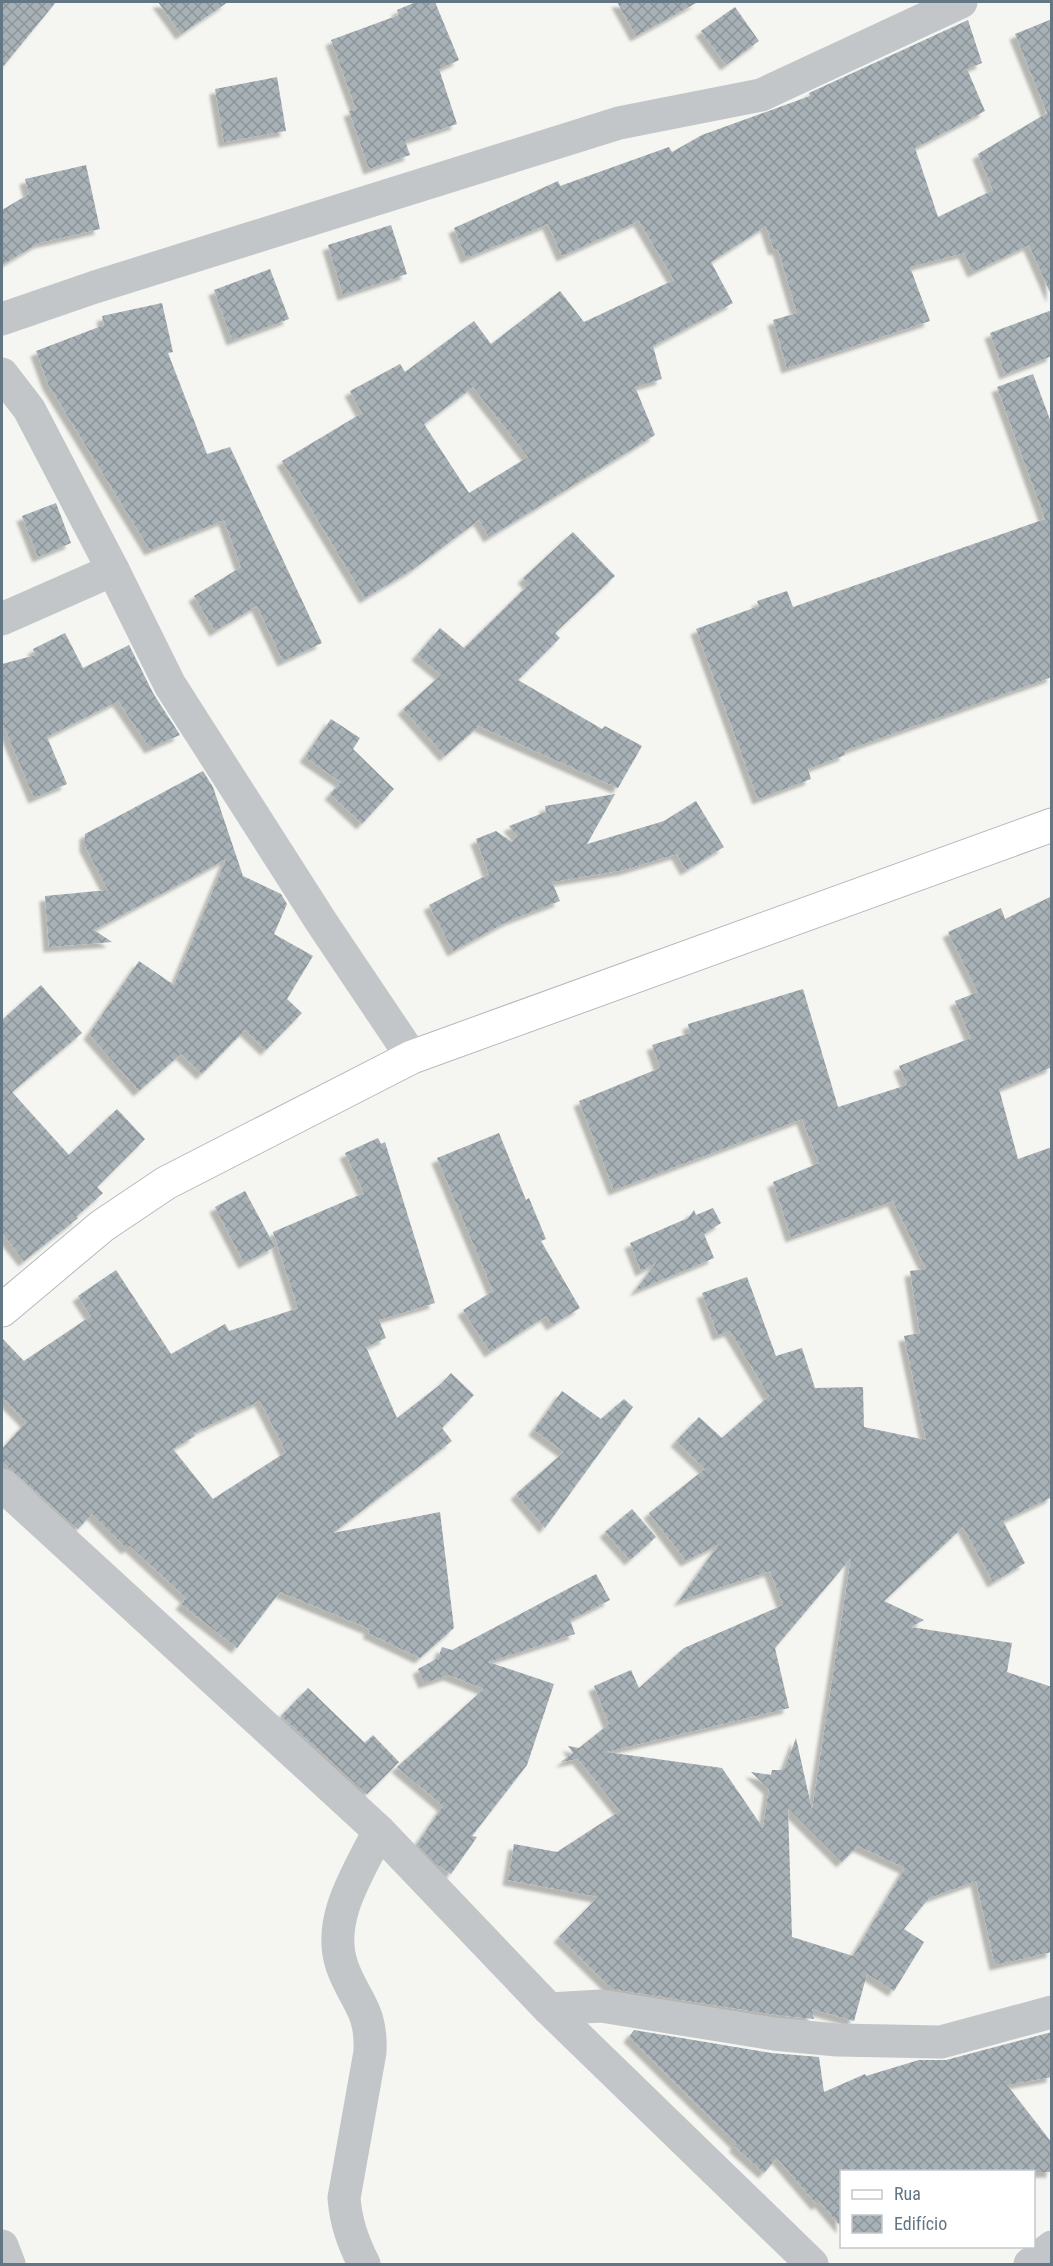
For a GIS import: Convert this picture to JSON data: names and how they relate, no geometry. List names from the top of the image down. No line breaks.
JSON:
{"legend":["Rua","Edifício"]}
